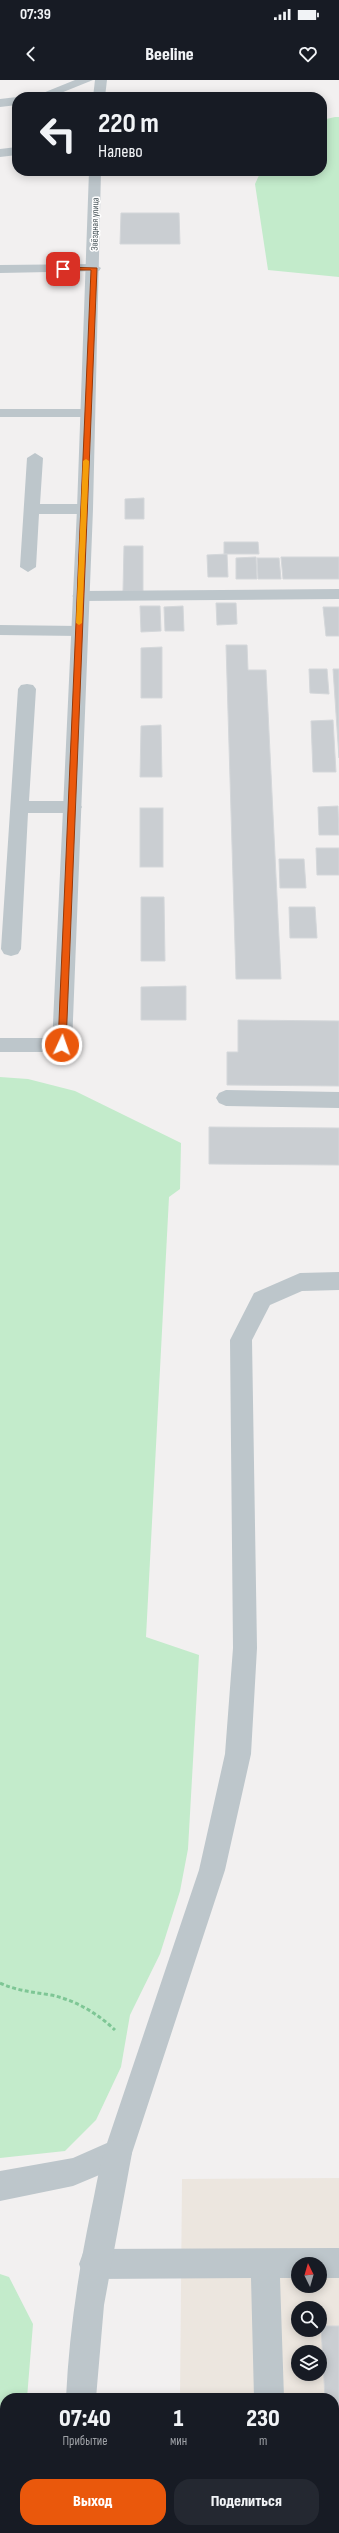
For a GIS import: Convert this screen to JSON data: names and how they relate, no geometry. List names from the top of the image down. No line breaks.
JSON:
{"streets":{"street":["Звёздная улица"]},"north":"top","page":{"status":"07:39","header":"Beeline","turn":["220 m","Налево"],"eta":["07:40","Прибытие","1","мин","230","m"],"buttons":["Выход","Поделиться"]}}
